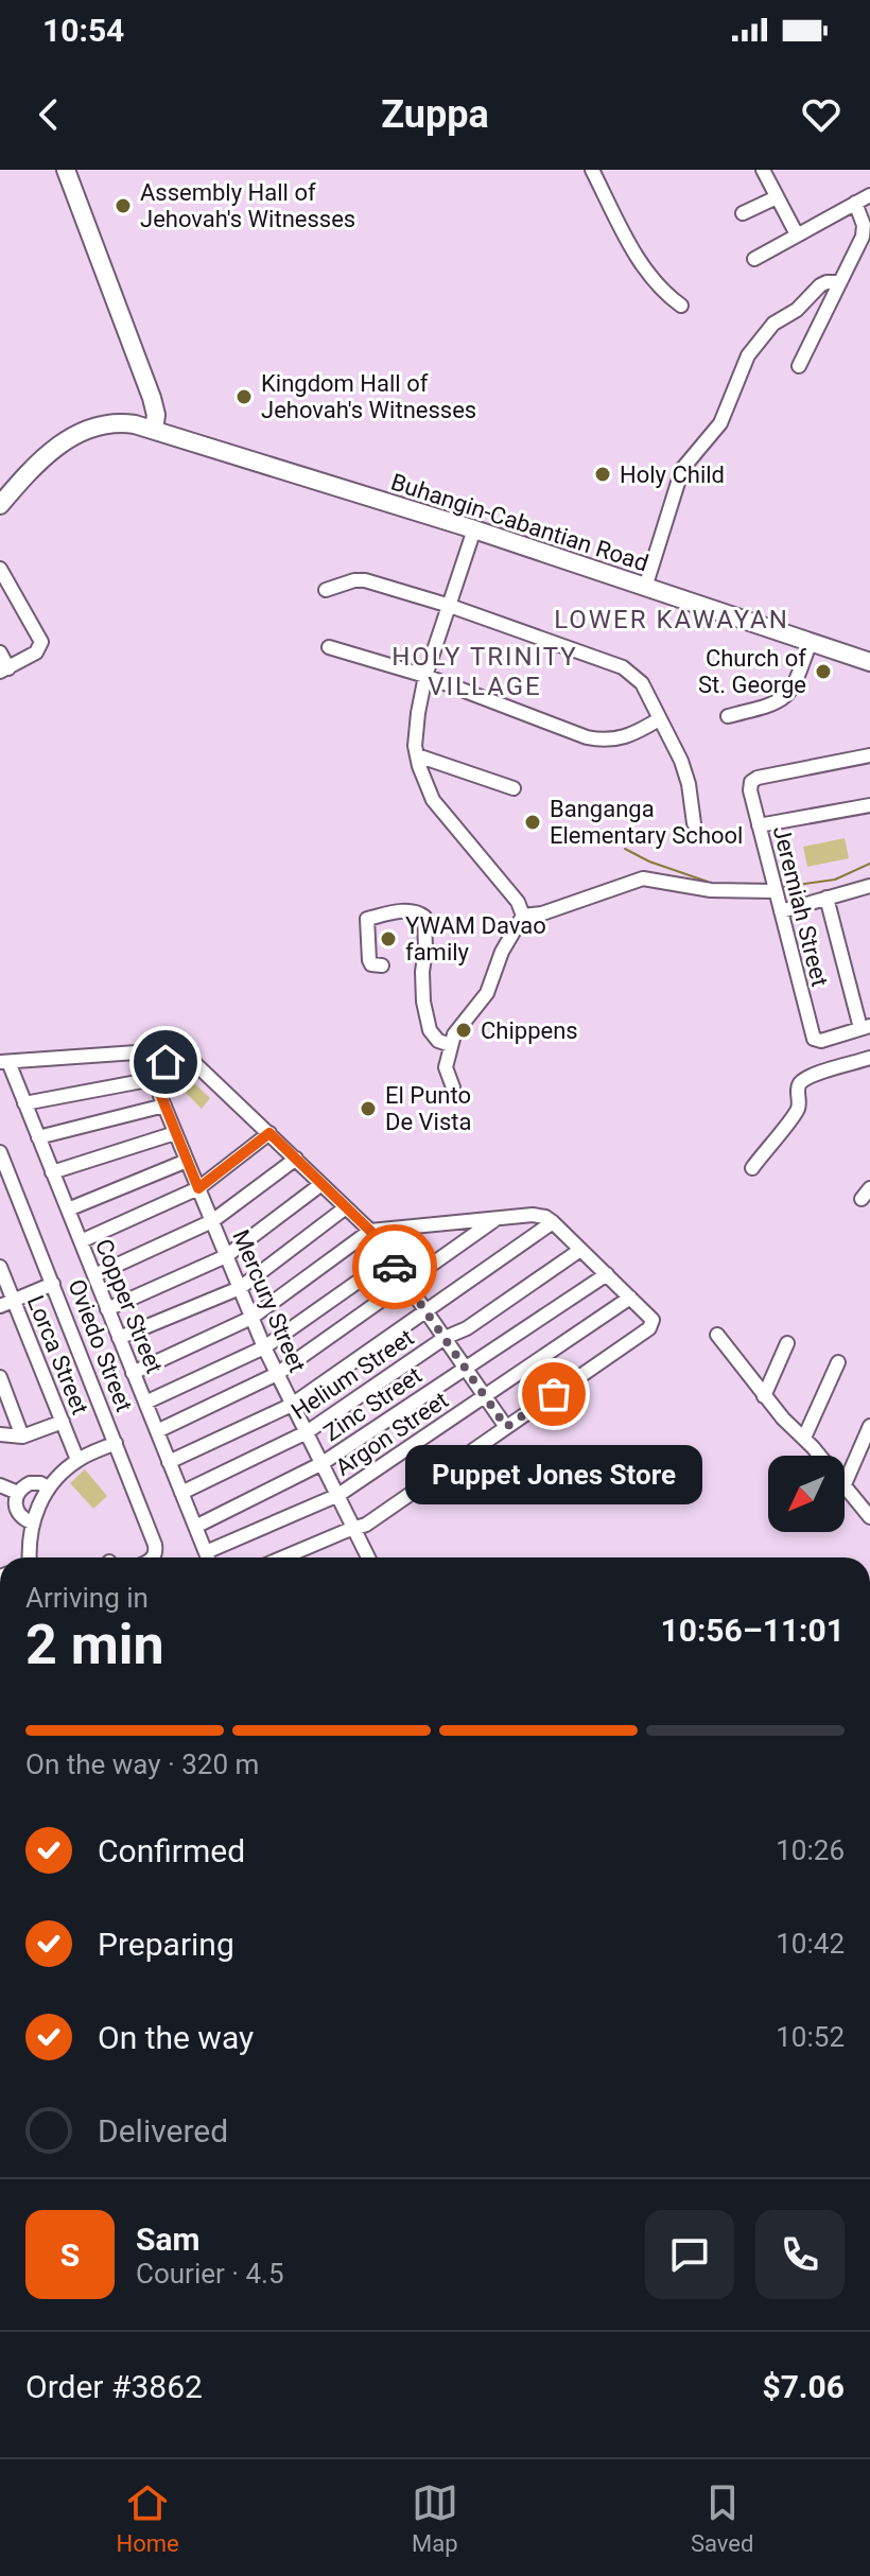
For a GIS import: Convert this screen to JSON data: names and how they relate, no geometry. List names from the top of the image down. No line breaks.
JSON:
{"streets":{"main road":["Buhangin-Cabantian Road"],"street":["Jeremiah Street","Mercury Street","Copper Street","Oviedo Street","Lorca Street","Helium Street","Zinc Street","Argon Street"]},"crossings":[["Mercury Street","Helium Street"],["Mercury Street","Zinc Street"],["Mercury Street","Argon Street"],["Copper Street","Helium Street"],["Copper Street","Zinc Street"],["Copper Street","Argon Street"]],"districts":["LOWER KAWAYAN","HOLY TRINITY VILLAGE"],"places":["Assembly Hall of Jehovah's Witnesses","Kingdom Hall of Jehovah's Witnesses","Holy Child","Church of St. George","Banganga Elementary School","YWAM Davao family","Chippens","El Punto De Vista","Puppet Jones Store"],"north":"bottom left","page":{"status":"10:54","header":"Zuppa","bubble":"Puppet Jones Store","heading":["2 min","Arriving in","10:56–11:01"],"panel":["Sam","Courier · 4.5","Order #3862","$7.06"],"bar":"On the way · 320 m","list":[["Confirmed","10:26"],["Preparing","10:42"],["On the way","10:52"],"Delivered"],"round":"S","tabs":["Home","Map","Saved"]}}
